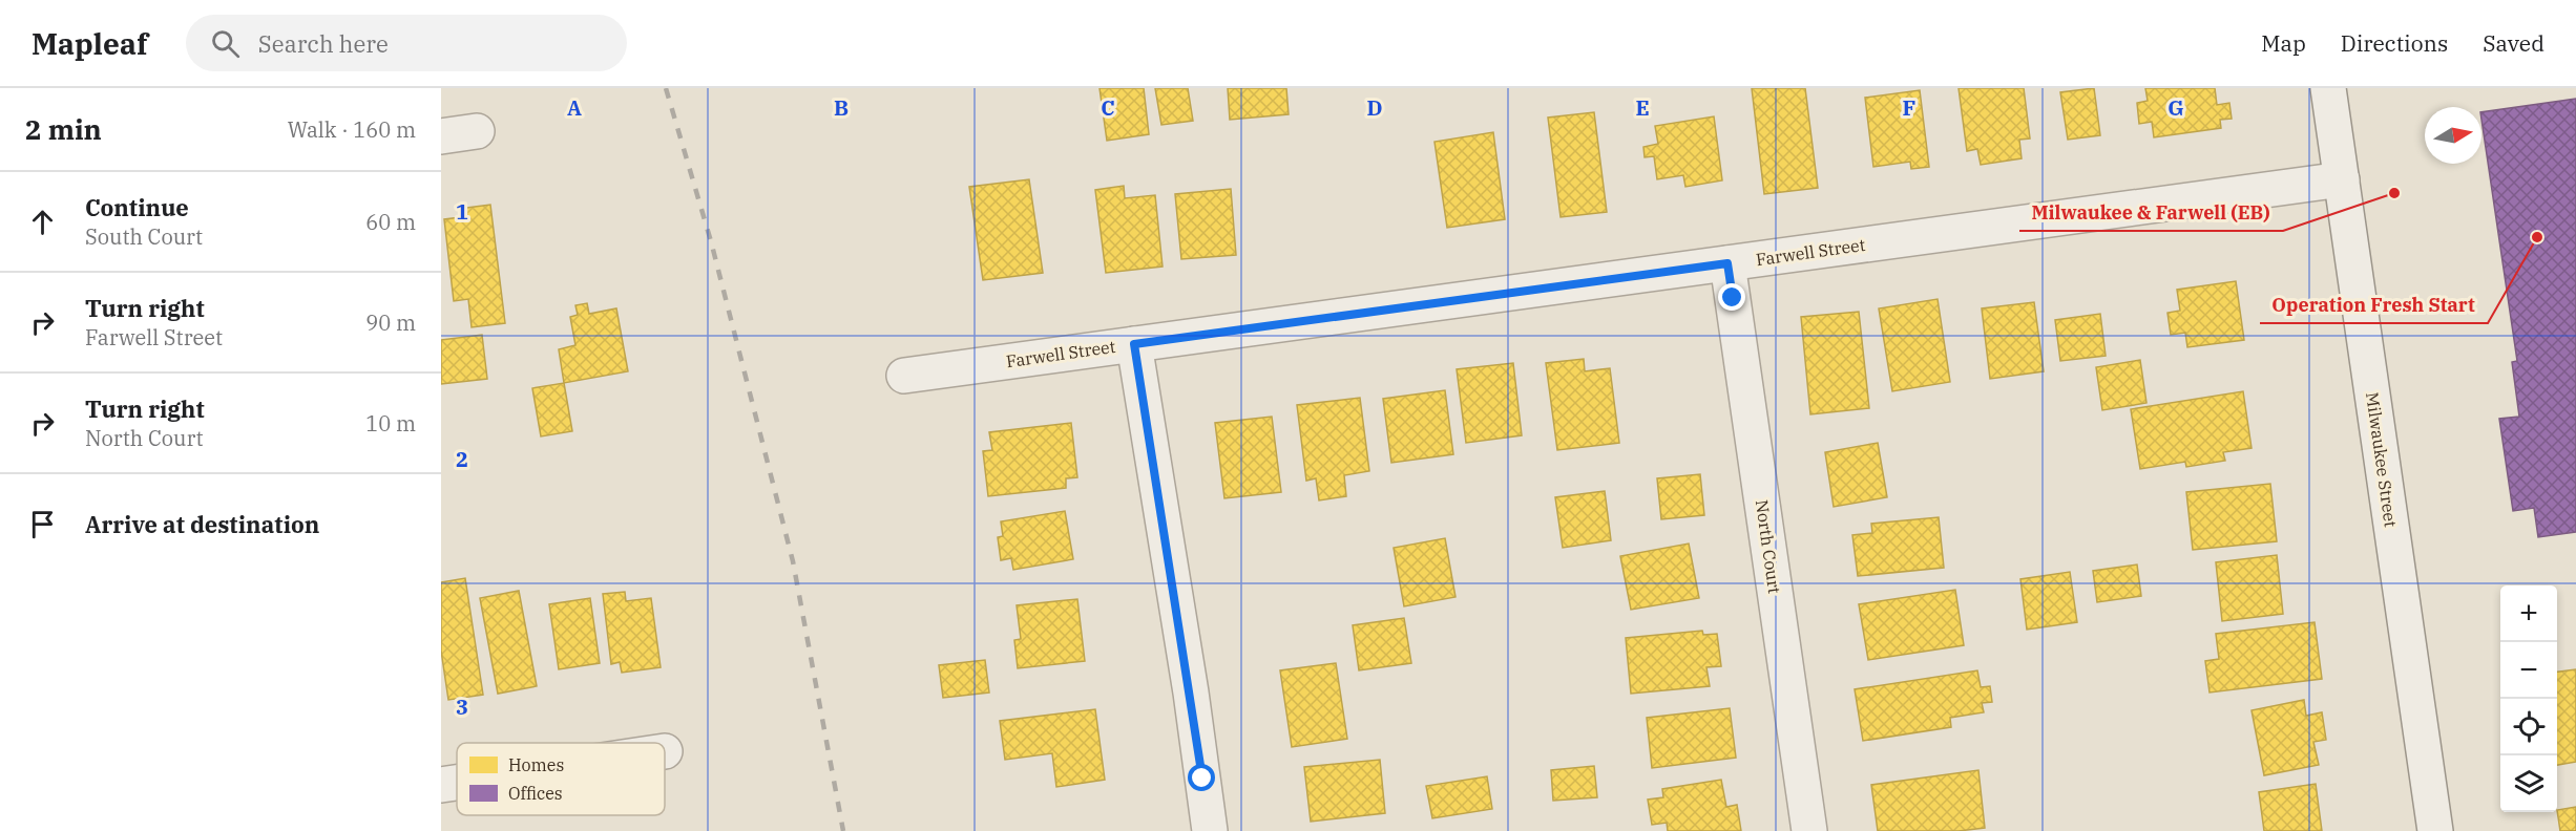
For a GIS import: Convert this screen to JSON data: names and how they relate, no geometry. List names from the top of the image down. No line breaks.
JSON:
{"streets":{"street":["Farwell Street","Milwaukee Street","North Court"]},"crossings":[["Farwell Street","Milwaukee Street"],["Farwell Street","North Court"]],"places":["Milwaukee & Farwell (EB)","Operation Fresh Start"],"legend":["Homes","Offices"],"north":"right","page":{"header":"Mapleaf","search":"Search here","nav":["Map","Directions","Saved"],"heading":["2 min","Walk · 160 m"],"list":[["Continue","South Court","60 m"],["Turn right","Farwell Street","90 m"],["Turn right","North Court","10 m"],"Arrive at destination"],"map_buttons":["+","−"]},"grid":{"columns":["A","B","C","D","E","F","G"],"rows":["1","2","3"]}}
